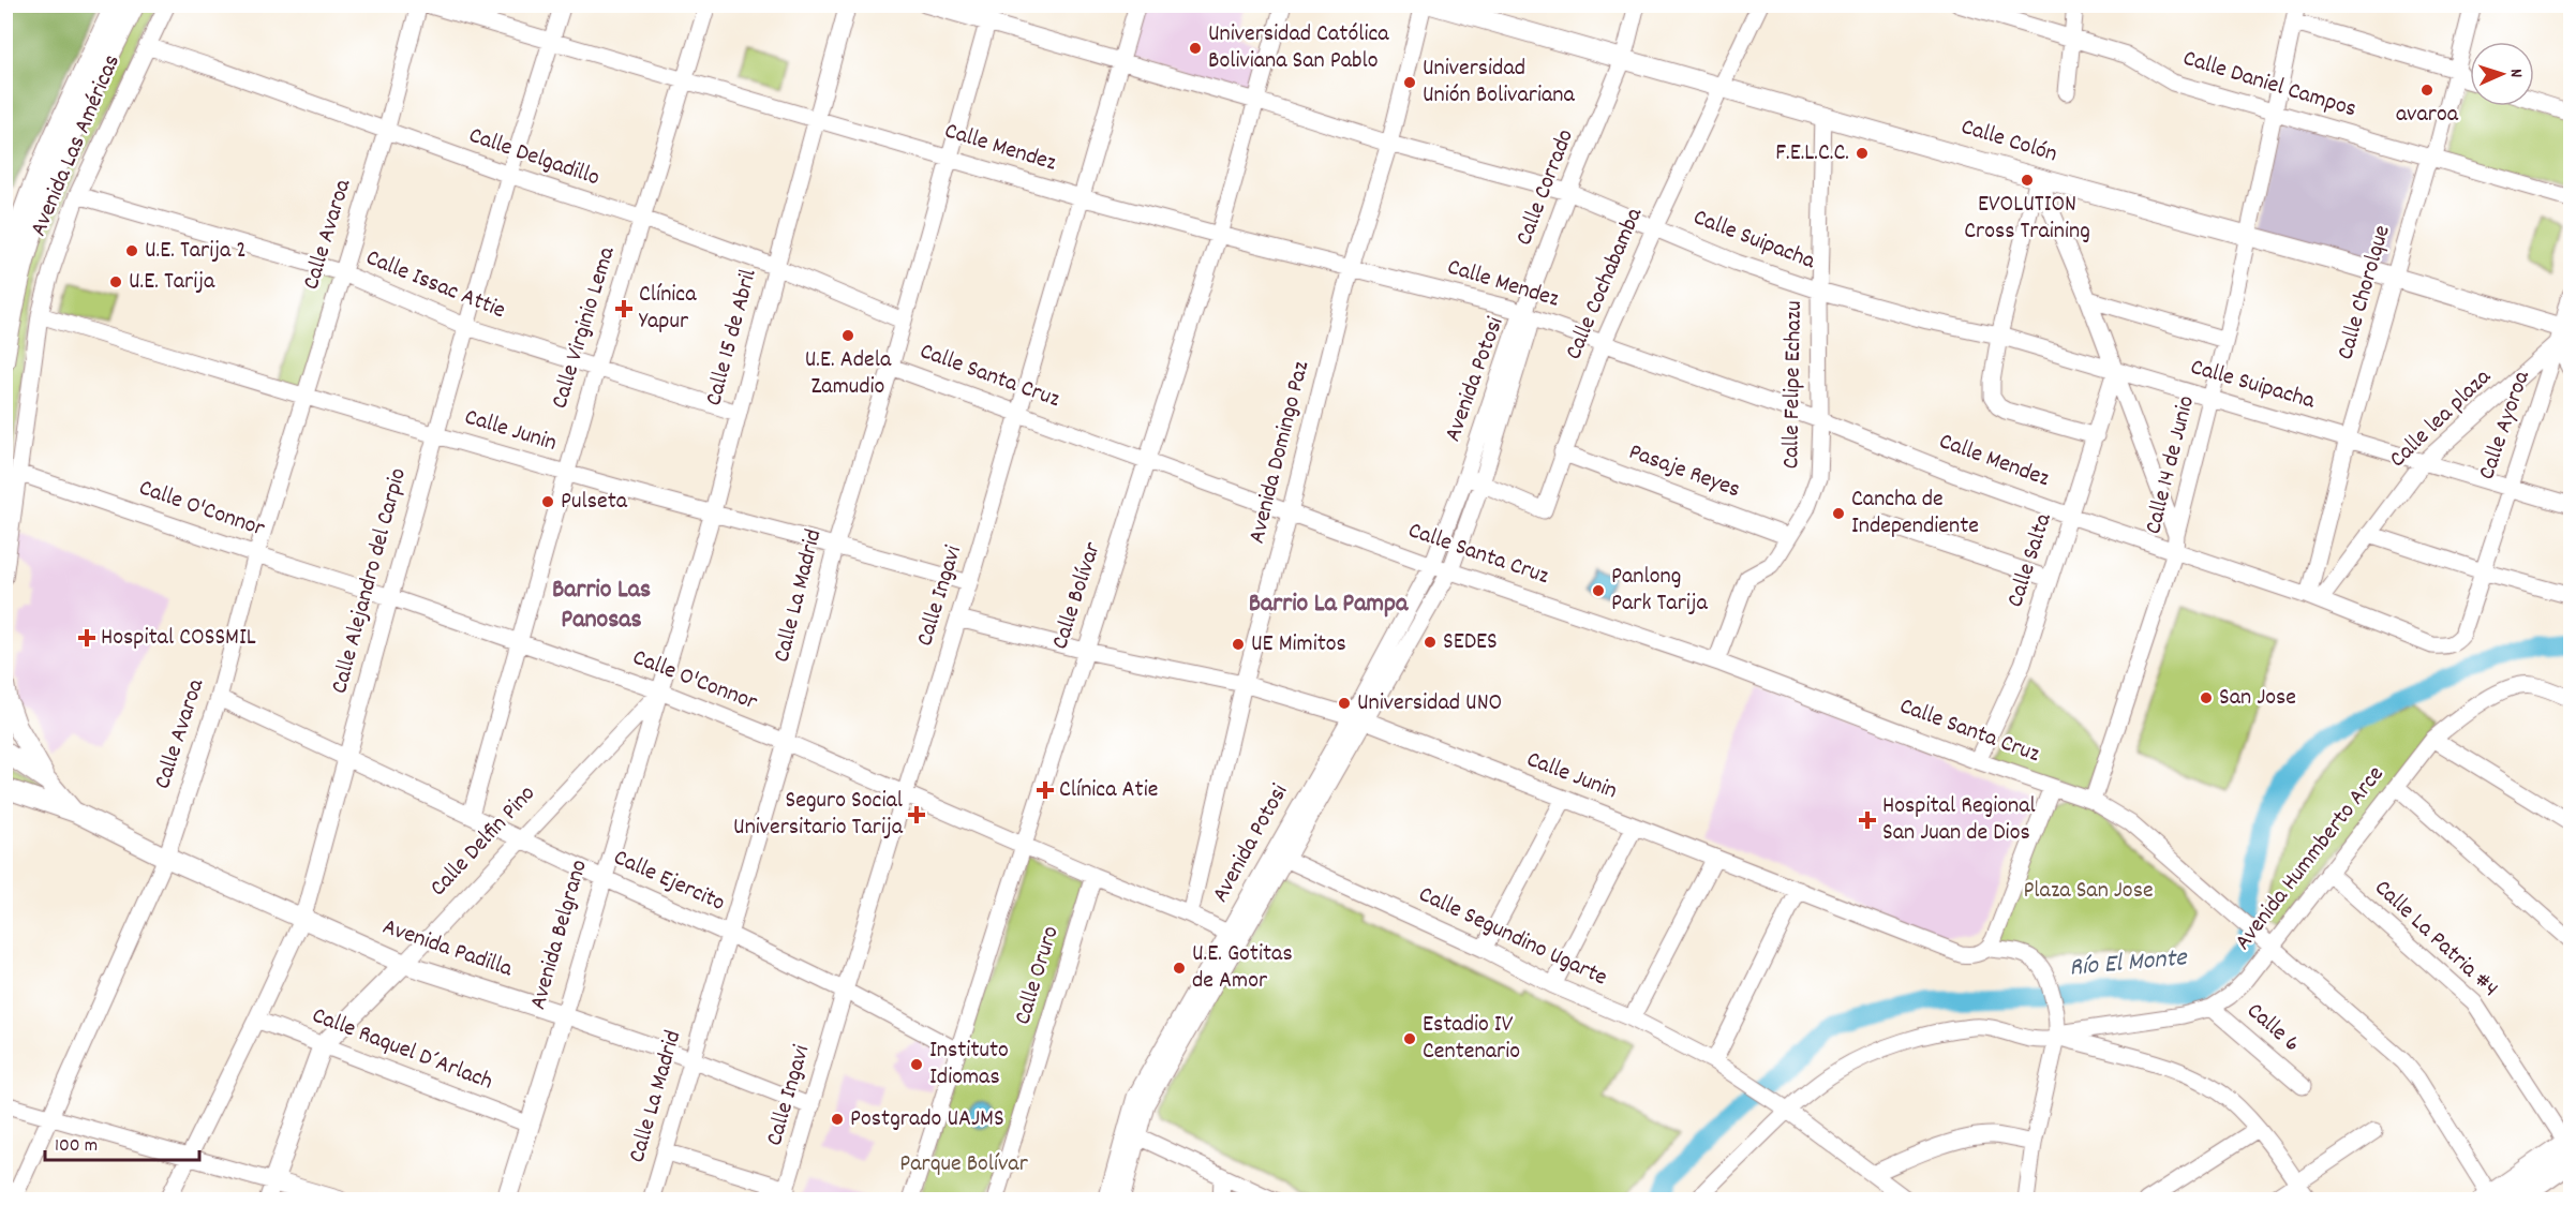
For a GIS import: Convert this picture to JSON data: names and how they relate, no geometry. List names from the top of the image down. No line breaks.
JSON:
{"streets":{"main road":["Calle Colón","Avenida Las Américas","Calle Delfin Pino","Avenida Belgrano","Avenida Padilla"],"street":["Calle Daniel Campos","Calle Mendez","Calle Delgadillo","Calle Corrado","Calle Avaroa","Calle Suipacha","Calle Cochabamba","Calle Issac Attie","Calle Chorolque","Calle Virginio Lema","Calle 15 de Abril","Calle Santa Cruz","Avenida Potosi","Calle Felipe Echazu","Calle lea plaza","Calle Ayoroa","Calle Junin","Avenida Domingo Paz","Calle 14 de Junio","Pasaje Reyes","Calle O'Connor","Calle Salta","Calle Alejandro del Carpio","Calle La Madrid","Calle Ingavi","Calle Bolívar","Avenida Hummberto Arce","Calle Ejercito","Calle Segundino Ugarte","Calle La Patria #4","Calle Oruro","Calle 6","Calle Raquel D´Arlach"]},"crossings":[["Calle Daniel Campos","Calle Chorolque"],["Calle Daniel Campos","Calle 14 de Junio"],["Calle Colón","Calle Corrado"],["Calle Colón","Calle Cochabamba"],["Calle Colón","Calle Chorolque"],["Calle Colón","Calle Felipe Echazu"],["Calle Colón","Calle lea plaza"],["Calle Colón","Calle Ayoroa"],["Calle Colón","Calle 14 de Junio"],["Avenida Las Américas","Calle Delgadillo"],["Avenida Las Américas","Calle Issac Attie"],["Avenida Las Américas","Calle Junin"],["Avenida Las Américas","Calle O'Connor"],["Calle Mendez","Calle Corrado"],["Calle Mendez","Calle Cochabamba"],["Calle Mendez","Calle Chorolque"],["Calle Mendez","Calle Virginio Lema"],["Calle Mendez","Calle 15 de Abril"],["Calle Mendez","Avenida Potosi"],["Calle Mendez","Calle Felipe Echazu"],["Calle Mendez","Calle lea plaza"],["Calle Mendez","Calle Ayoroa"],["Calle Mendez","Avenida Domingo Paz"],["Calle Mendez","Calle 14 de Junio"],["Calle Mendez","Calle Salta"],["Calle Mendez","Calle Alejandro del Carpio"],["Calle Mendez","Calle La Madrid"],["Calle Mendez","Calle Ingavi"],["Calle Mendez","Calle Bolívar"],["Calle Delgadillo","Calle Avaroa"],["Calle Delgadillo","Calle Virginio Lema"],["Calle Delgadillo","Calle 15 de Abril"],["Calle Delgadillo","Calle Alejandro del Carpio"],["Calle Delgadillo","Calle La Madrid"],["Calle Corrado","Calle Suipacha"],["Calle Corrado","Avenida Potosi"],["Calle Avaroa","Calle Issac Attie"],["Calle Avaroa","Calle Junin"],["Calle Avaroa","Calle O'Connor"],["Calle Avaroa","Calle Ejercito"],["Calle Avaroa","Avenida Padilla"],["Calle Suipacha","Calle Cochabamba"],["Calle Suipacha","Calle Chorolque"],["Calle Suipacha","Calle Felipe Echazu"],["Calle Suipacha","Calle lea plaza"],["Calle Suipacha","Calle Ayoroa"],["Calle Suipacha","Avenida Domingo Paz"],["Calle Suipacha","Calle 14 de Junio"],["Calle Suipacha","Calle Salta"],["Calle Suipacha","Calle La Madrid"],["Calle Suipacha","Calle Ingavi"],["Calle Suipacha","Calle Bolívar"],["Calle Cochabamba","Avenida Potosi"],["Calle Cochabamba","Pasaje Reyes"],["Calle Issac Attie","Calle Virginio Lema"],["Calle Issac Attie","Calle 15 de Abril"],["Calle Issac Attie","Calle Alejandro del Carpio"],["Calle Chorolque","Calle lea plaza"],["Calle Virginio Lema","Calle Junin"],["Calle Virginio Lema","Calle O'Connor"],["Calle Virginio Lema","Calle Ejercito"],["Calle 15 de Abril","Calle Junin"],["Calle 15 de Abril","Calle O'Connor"],["Calle 15 de Abril","Calle Delfin Pino"],["Calle 15 de Abril","Avenida Belgrano"],["Calle Santa Cruz","Avenida Potosi"],["Calle Santa Cruz","Calle Felipe Echazu"],["Calle Santa Cruz","Avenida Domingo Paz"],["Calle Santa Cruz","Calle 14 de Junio"],["Calle Santa Cruz","Calle Salta"],["Calle Santa Cruz","Calle La Madrid"],["Calle Santa Cruz","Calle Ingavi"],["Calle Santa Cruz","Calle Bolívar"],["Avenida Potosi","Calle Junin"],["Avenida Potosi","Calle O'Connor"],["Avenida Potosi","Calle Segundino Ugarte"],["Calle Felipe Echazu","Pasaje Reyes"],["Calle lea plaza","Calle Ayoroa"],["Calle Junin","Avenida Domingo Paz"],["Calle Junin","Calle Alejandro del Carpio"],["Calle Junin","Calle La Madrid"],["Calle Junin","Calle Ingavi"],["Calle Junin","Calle Bolívar"],["Calle Junin","Avenida Hummberto Arce"],["Avenida Domingo Paz","Calle O'Connor"],["Calle O'Connor","Calle Alejandro del Carpio"],["Calle O'Connor","Calle La Madrid"],["Calle O'Connor","Calle Ingavi"],["Calle O'Connor","Calle Bolívar"],["Calle O'Connor","Calle Delfin Pino"],["Calle O'Connor","Avenida Belgrano"],["Calle O'Connor","Calle Oruro"],["Calle Alejandro del Carpio","Calle Ejercito"],["Calle Alejandro del Carpio","Avenida Padilla"],["Calle Alejandro del Carpio","Calle Raquel D´Arlach"],["Calle La Madrid","Calle Ejercito"],["Calle La Madrid","Avenida Padilla"],["Calle Ingavi","Calle Ejercito"],["Calle Ingavi","Avenida Padilla"],["Calle Bolívar","Calle Ejercito"],["Calle Delfin Pino","Calle Ejercito"],["Calle Delfin Pino","Avenida Belgrano"],["Calle Delfin Pino","Avenida Padilla"],["Calle Delfin Pino","Calle Raquel D´Arlach"],["Avenida Hummberto Arce","Calle La Patria #4"],["Avenida Hummberto Arce","Calle 6"],["Calle Ejercito","Avenida Belgrano"],["Avenida Belgrano","Avenida Padilla"],["Avenida Belgrano","Calle Raquel D´Arlach"]],"districts":["Barrio Las Panosas","Barrio La Pampa"],"water":["Río El Monte"],"parks":["Plaza San Jose","Parque Bolívar"],"places":{"other":["Universidad Católica Boliviana San Pablo","Universidad Unión Bolivariana","avaroa","F.E.L.C.C.","EVOLUTION Cross Training","U.E. Tarija 2","U.E. Tarija","U.E. Adela Zamudio","Pulseta","Cancha de Independiente","Panlong Park Tarija","SEDES","UE Mimitos","San Jose","Universidad UNO","U.E. Gotitas de Amor","Estadio IV Centenario","Instituto Idiomas","Postgrado UAJMS"],"health":["Clínica Yapur","Hospital COSSMIL","Clínica Atie","Seguro Social Universitario Tarija","Hospital Regional San Juan de Dios"]},"scale_bar":"100 m","north":"right"}
